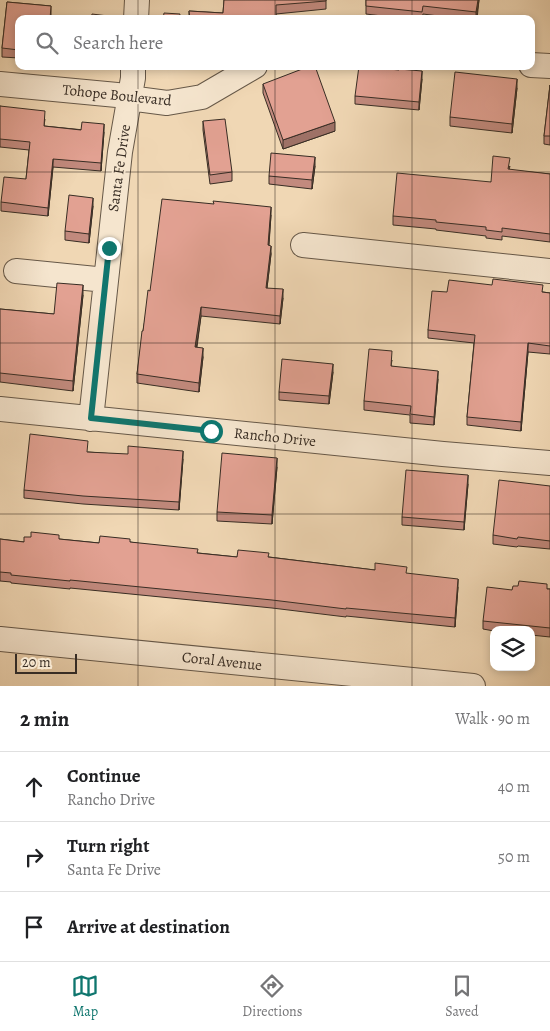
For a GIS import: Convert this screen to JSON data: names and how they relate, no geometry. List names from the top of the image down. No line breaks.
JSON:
{"streets":{"street":["Tohope Boulevard","Santa Fe Drive","Rancho Drive","Coral Avenue"]},"crossings":[["Tohope Boulevard","Santa Fe Drive"],["Santa Fe Drive","Rancho Drive"]],"scale_bar":"20 m","page":{"search":"Search here","scale":"20 m","heading":["2 min","Walk · 90 m"],"list":[["Continue","Rancho Drive","40 m"],["Turn right","Santa Fe Drive","50 m"],"Arrive at destination"],"nav":["Map","Directions","Saved"]}}
